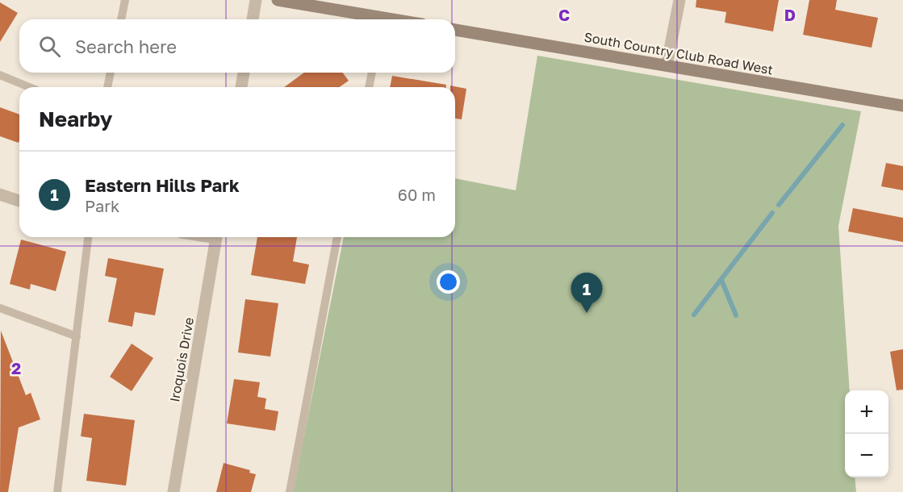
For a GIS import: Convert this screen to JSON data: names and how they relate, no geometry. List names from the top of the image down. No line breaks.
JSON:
{"streets":{"street":["South Country Club Road West","Iroquois Drive"]},"page":{"search":"Search here","heading":"Nearby","list":[{"mark":"1","name":"Eastern Hills Park","note":"Park","value":"60 m"}],"pins":"1","map_buttons":["+","−"]},"grid":{"columns":["C","D"],"rows":["2"]}}
